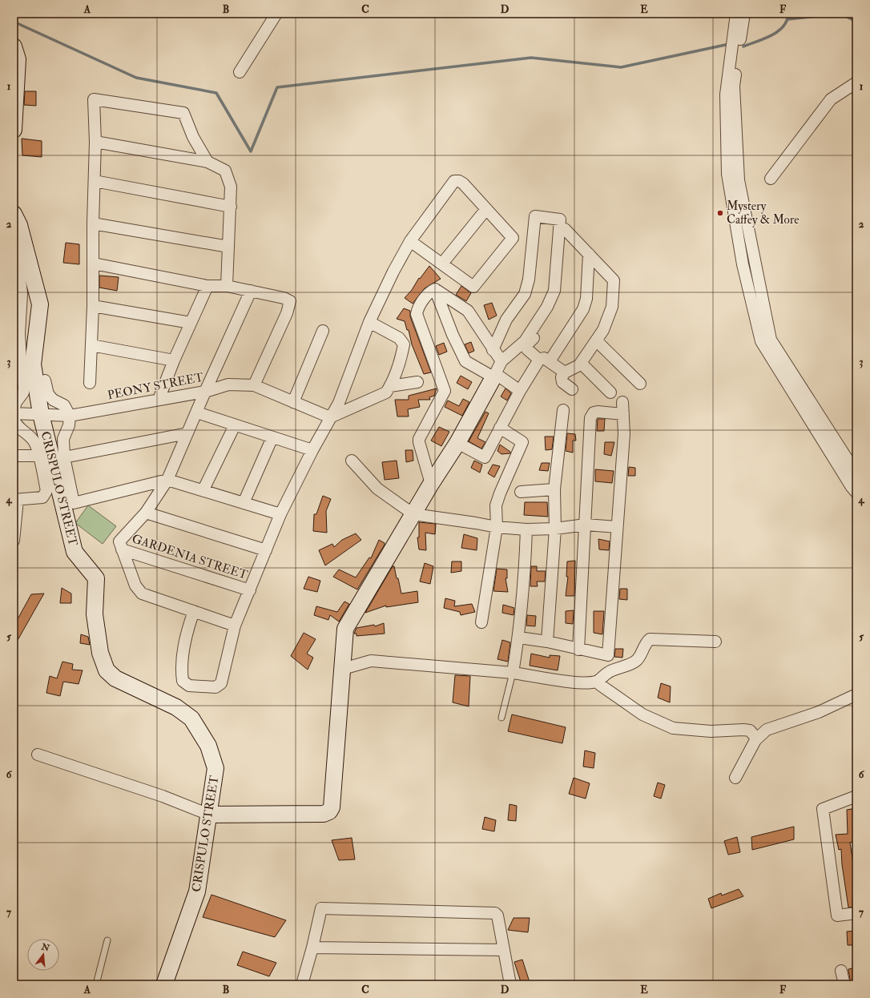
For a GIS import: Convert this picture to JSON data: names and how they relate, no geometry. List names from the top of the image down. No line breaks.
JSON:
{"streets":{"street":["PEONY STREET","CRISPULO STREET","GARDENIA STREET"]},"crossings":[["PEONY STREET","CRISPULO STREET"]],"places":["Mystery Caffey & More"],"north":"top","grid":{"columns":["A","B","C","D","E","F"],"rows":["1","2","3","4","5","6","7"]}}
